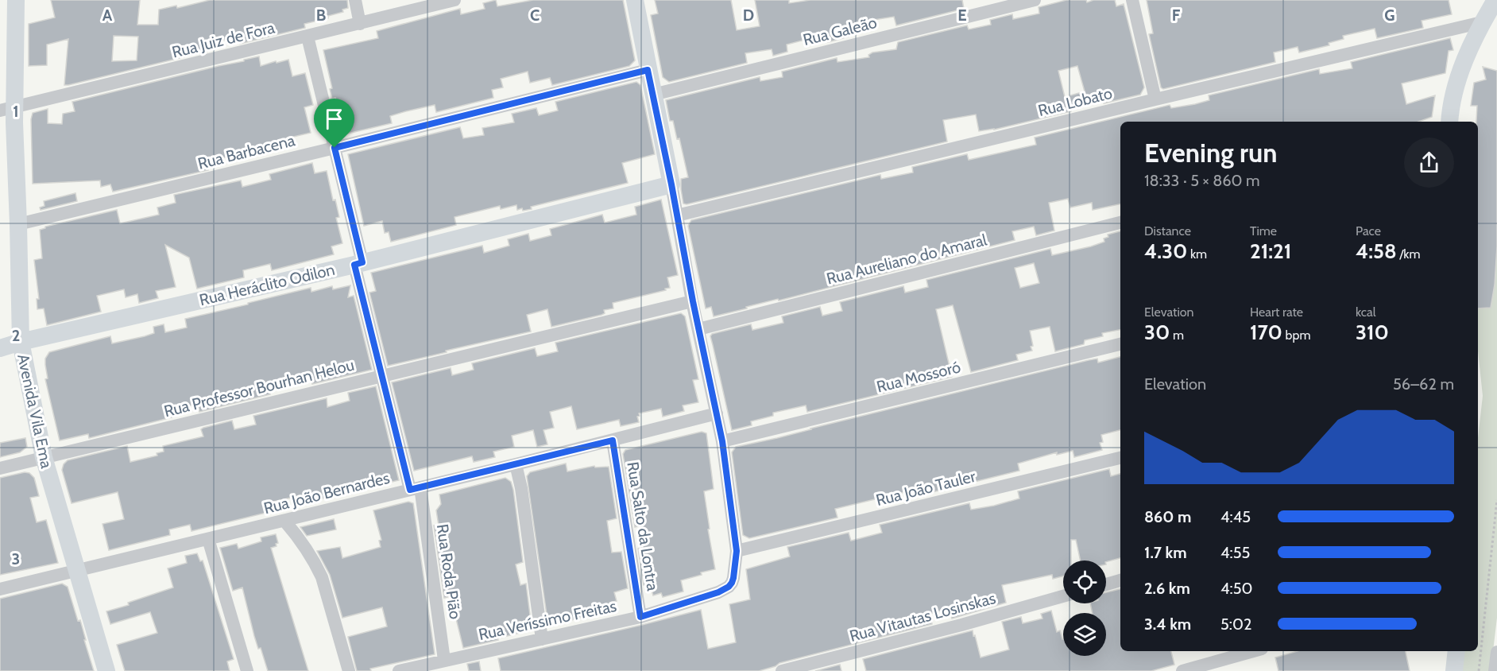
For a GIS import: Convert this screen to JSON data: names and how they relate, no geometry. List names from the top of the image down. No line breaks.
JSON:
{"streets":{"street":["Rua Galeão","Rua Juiz de Fora","Rua Lobato","Rua Barbacena","Rua Aureliano do Amaral","Rua Heráclito Odilon","Rua Mossoró","Rua Professor Bourhan Helou","Avenida Vila Ema","Rua João Tauler","Rua João Bernardes","Rua Salto da Lontra","Rua Roda Pião","Rua Vitautas Losinskas","Rua Veríssimo Freitas"]},"crossings":[["Rua Juiz de Fora","Avenida Vila Ema"],["Rua Juiz de Fora","Rua Roda Pião"],["Rua Barbacena","Avenida Vila Ema"],["Rua Barbacena","Rua Roda Pião"],["Rua Heráclito Odilon","Avenida Vila Ema"],["Rua Heráclito Odilon","Rua Roda Pião"],["Rua Professor Bourhan Helou","Avenida Vila Ema"],["Rua Professor Bourhan Helou","Rua Roda Pião"],["Avenida Vila Ema","Rua João Bernardes"],["Rua João Tauler","Rua Veríssimo Freitas"],["Rua João Bernardes","Rua Salto da Lontra"],["Rua João Bernardes","Rua Roda Pião"],["Rua Salto da Lontra","Rua Veríssimo Freitas"],["Rua Roda Pião","Rua Veríssimo Freitas"]],"page":{"heading":["Evening run","18:33 · 5 × 860 m"],"stats":[["Distance","4.30 km"],["Time","21:21"],["Pace","4:58 /km"],["Elevation","30 m"],["Heart rate","170 bpm"],["kcal","310"]],"chart":["Elevation","56–62 m"],"list":[{"name":"860 m","note":"4:45"},{"name":"1.7 km","note":"4:55"},{"name":"2.6 km","note":"4:50"},{"name":"3.4 km","note":"5:02"}]},"grid":{"columns":["A","B","C","D","E","F","G"],"rows":["1","2","3"]}}
